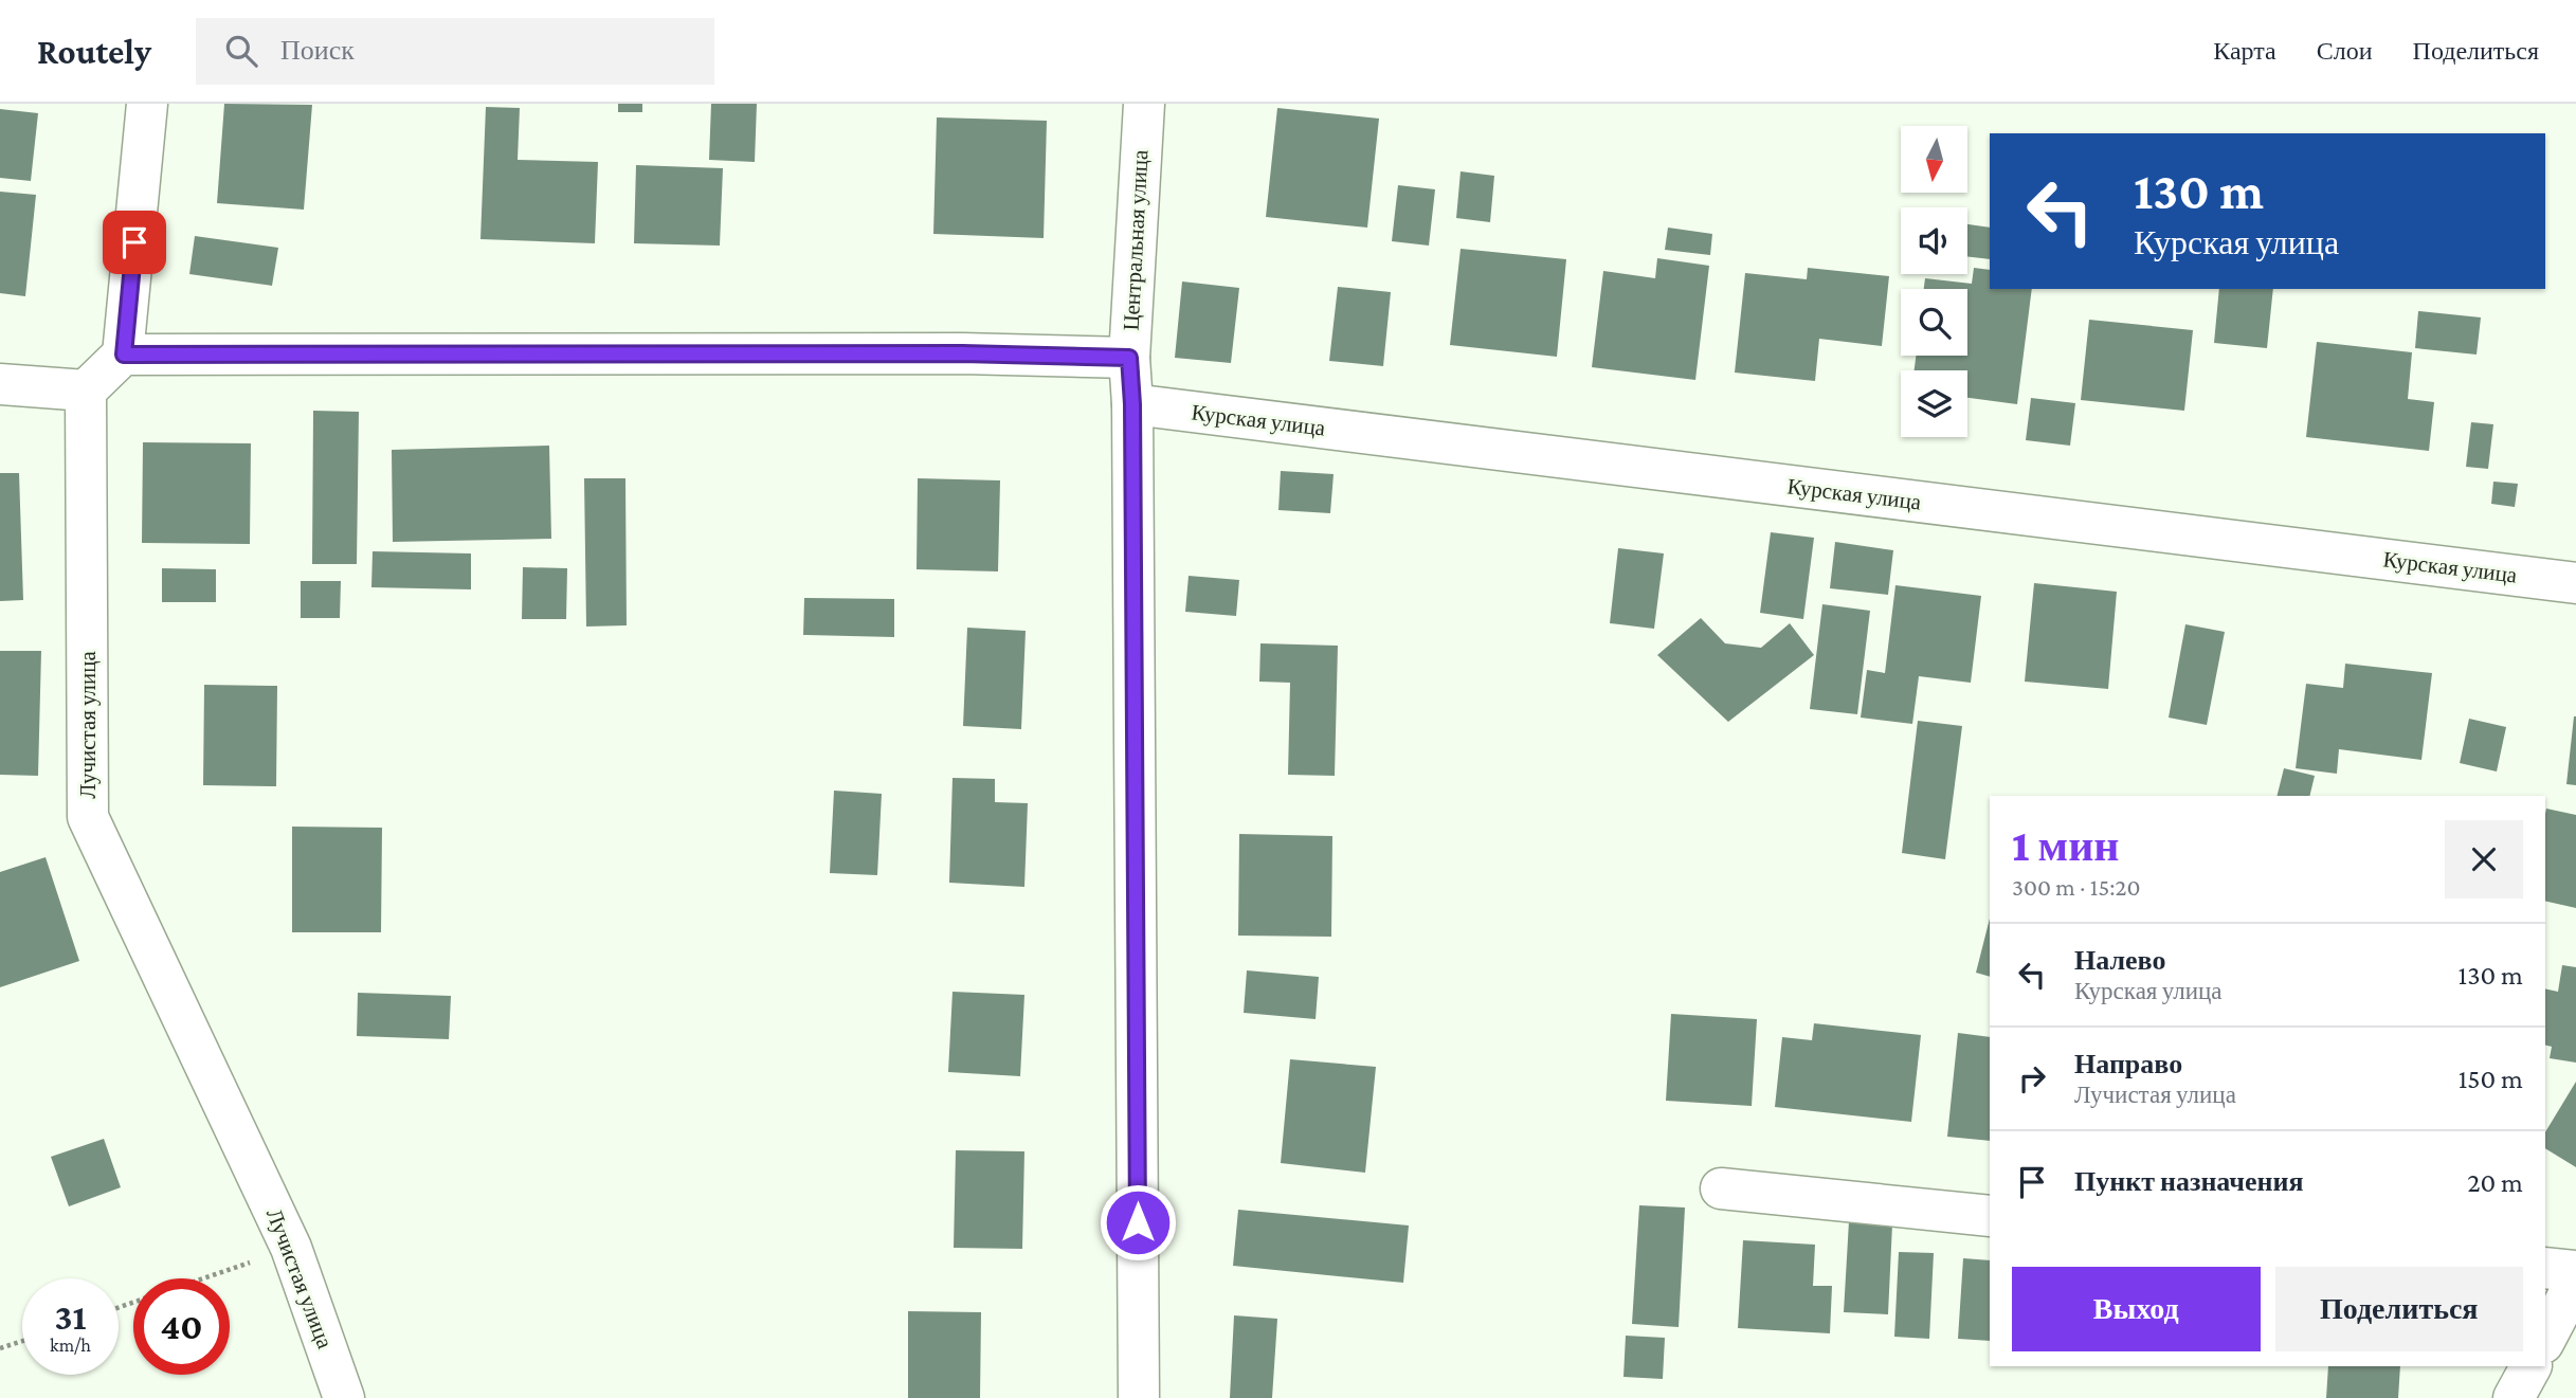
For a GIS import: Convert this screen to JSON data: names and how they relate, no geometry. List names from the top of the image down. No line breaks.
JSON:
{"streets":{"street":["Центральная улица","Курская улица","Лучистая улица"]},"crossings":[["Центральная улица","Курская улица"]],"north":"bottom","page":{"header":"Routely","search":"Поиск","nav":["Карта","Слои","Поделиться"],"turn":["130 m","Курская улица"],"heading":["1 мин","300 m · 15:20"],"list":[{"name":"Налево","note":"Курская улица","value":"130 m"},{"name":"Направо","note":"Лучистая улица","value":"150 m"},{"name":"Пункт назначения","value":"20 m"}],"buttons":["Выход","Поделиться"],"speed":"31 km/h","limit":"40"}}
